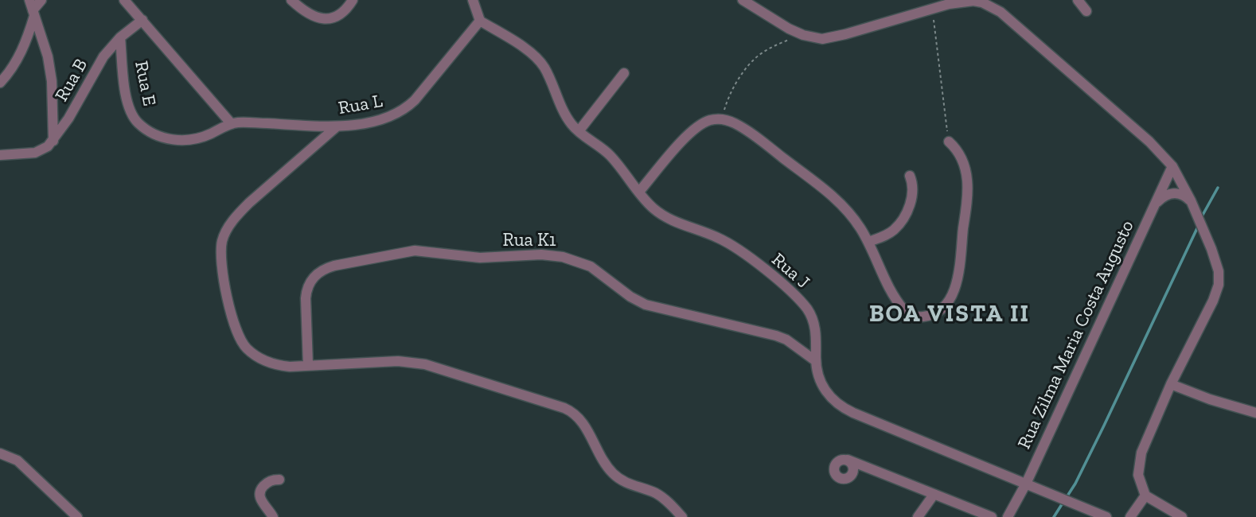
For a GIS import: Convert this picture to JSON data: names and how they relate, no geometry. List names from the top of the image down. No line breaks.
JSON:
{"streets":{"street":["Rua B","Rua E","Rua L","Rua K1","Rua J","Rua Zilma Maria Costa Augusto"]},"crossings":[["Rua B","Rua E"],["Rua E","Rua L"],["Rua L","Rua J"],["Rua K1","Rua J"],["Rua J","Rua Zilma Maria Costa Augusto"]],"districts":["BOA VISTA II"]}
